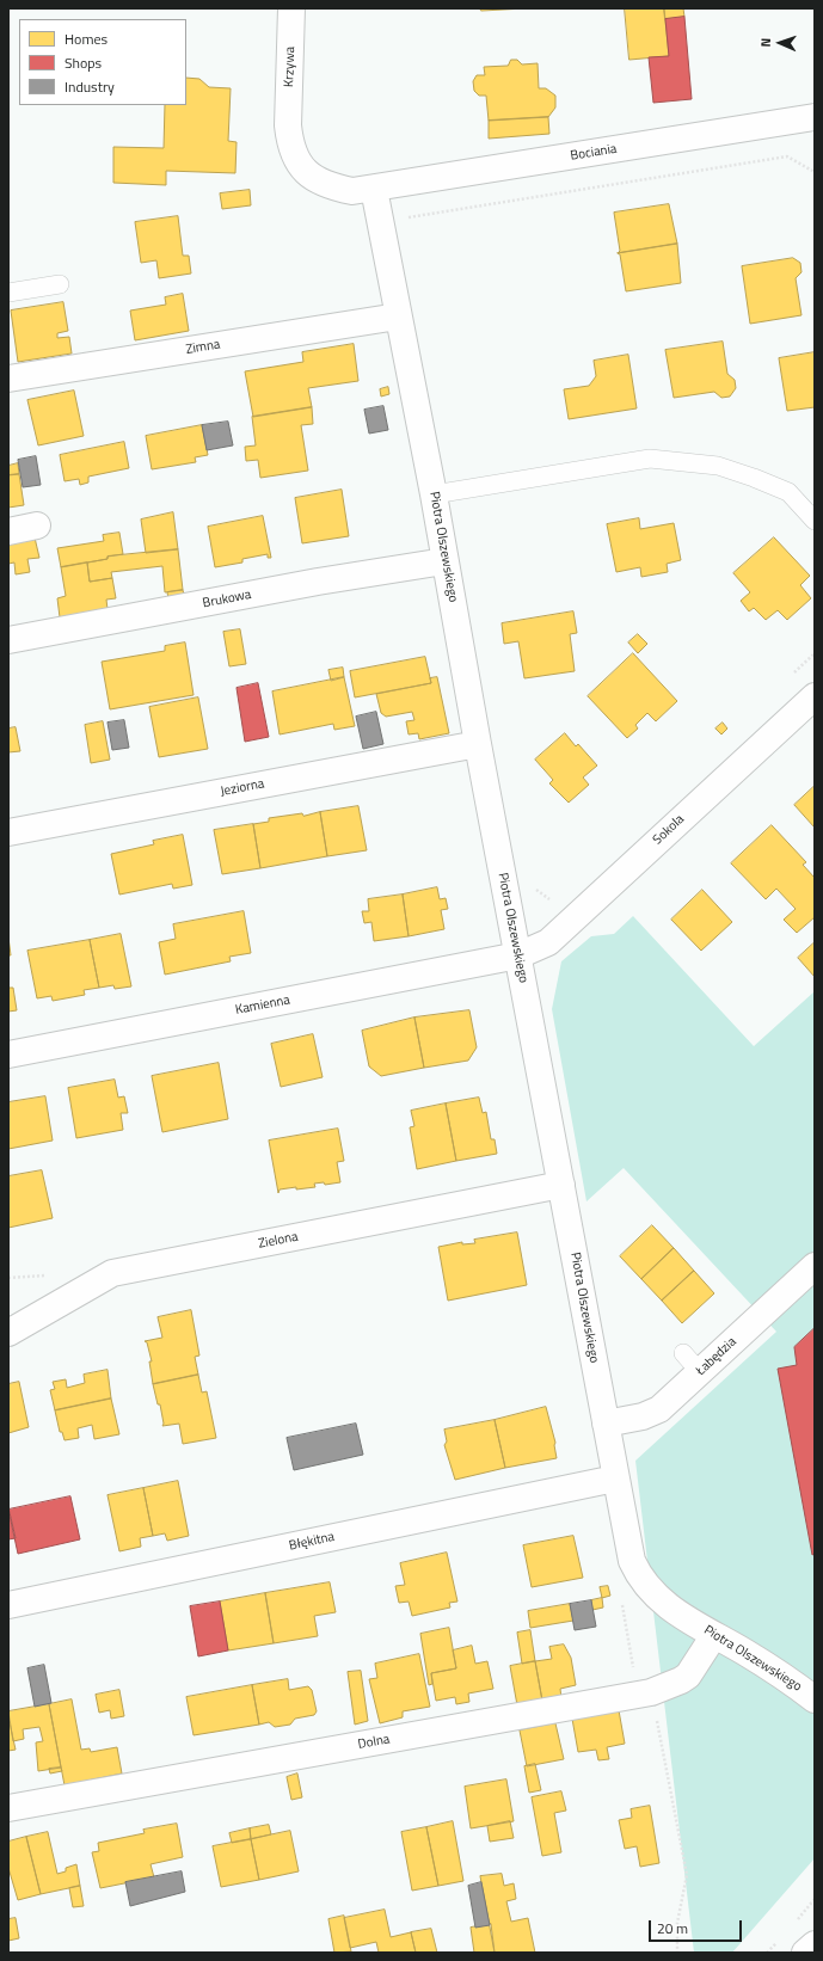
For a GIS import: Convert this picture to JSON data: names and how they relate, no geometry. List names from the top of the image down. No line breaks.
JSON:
{"streets":{"street":["Krzywa","Bociania","Zimna","Piotra Olszewskiego","Brukowa","Jeziorna","Sokola","Kamienna","Zielona","Łabędzia","Błękitna","Dolna"]},"crossings":[["Krzywa","Bociania"],["Krzywa","Piotra Olszewskiego"],["Bociania","Piotra Olszewskiego"],["Zimna","Piotra Olszewskiego"],["Piotra Olszewskiego","Brukowa"],["Piotra Olszewskiego","Jeziorna"],["Piotra Olszewskiego","Sokola"],["Piotra Olszewskiego","Kamienna"],["Piotra Olszewskiego","Zielona"],["Piotra Olszewskiego","Łabędzia"],["Piotra Olszewskiego","Błękitna"],["Piotra Olszewskiego","Dolna"],["Sokola","Kamienna"]],"legend":["Homes","Shops","Industry"],"scale_bar":"20 m","north":"left"}
